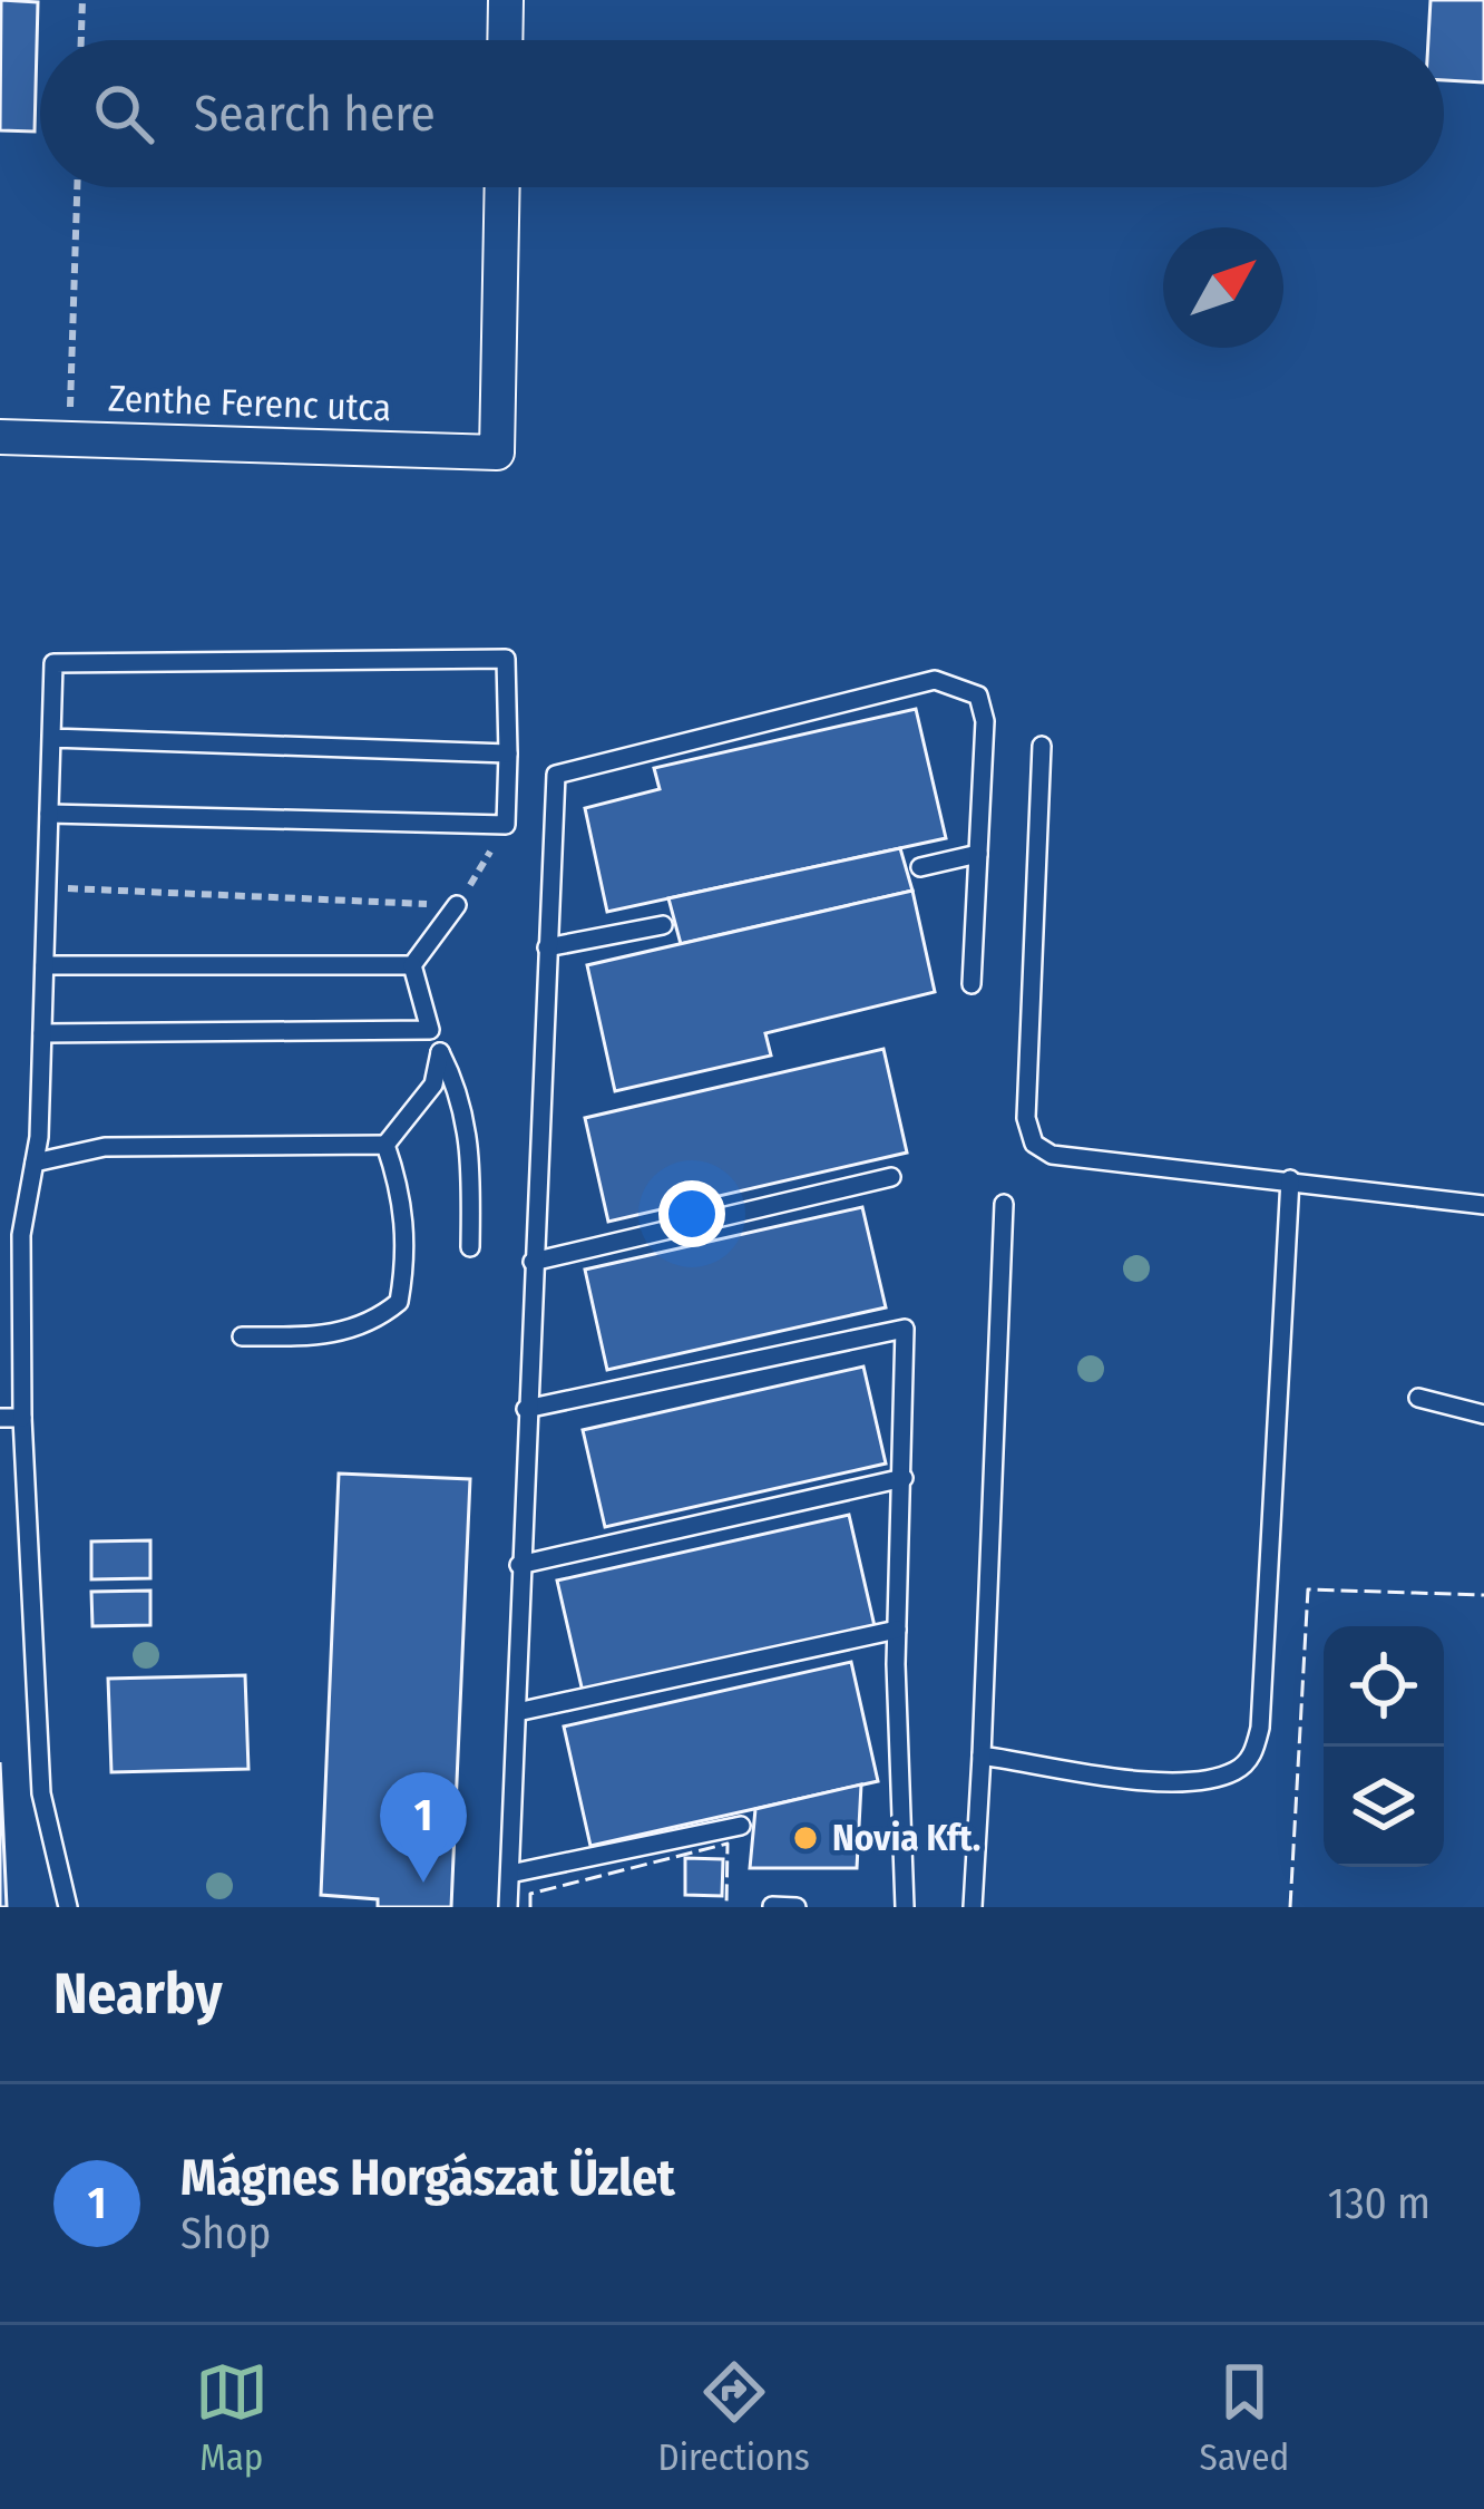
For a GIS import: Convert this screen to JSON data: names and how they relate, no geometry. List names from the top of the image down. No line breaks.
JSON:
{"streets":{"street":["Zenthe Ferenc utca"]},"places":["Novia Kft."],"north":"top right","page":{"search":"Search here","pins":"1","heading":"Nearby","list":[{"mark":"1","name":"Mágnes Horgászat Üzlet","note":"Shop","value":"130 m"}],"nav":["Map","Directions","Saved"]}}
